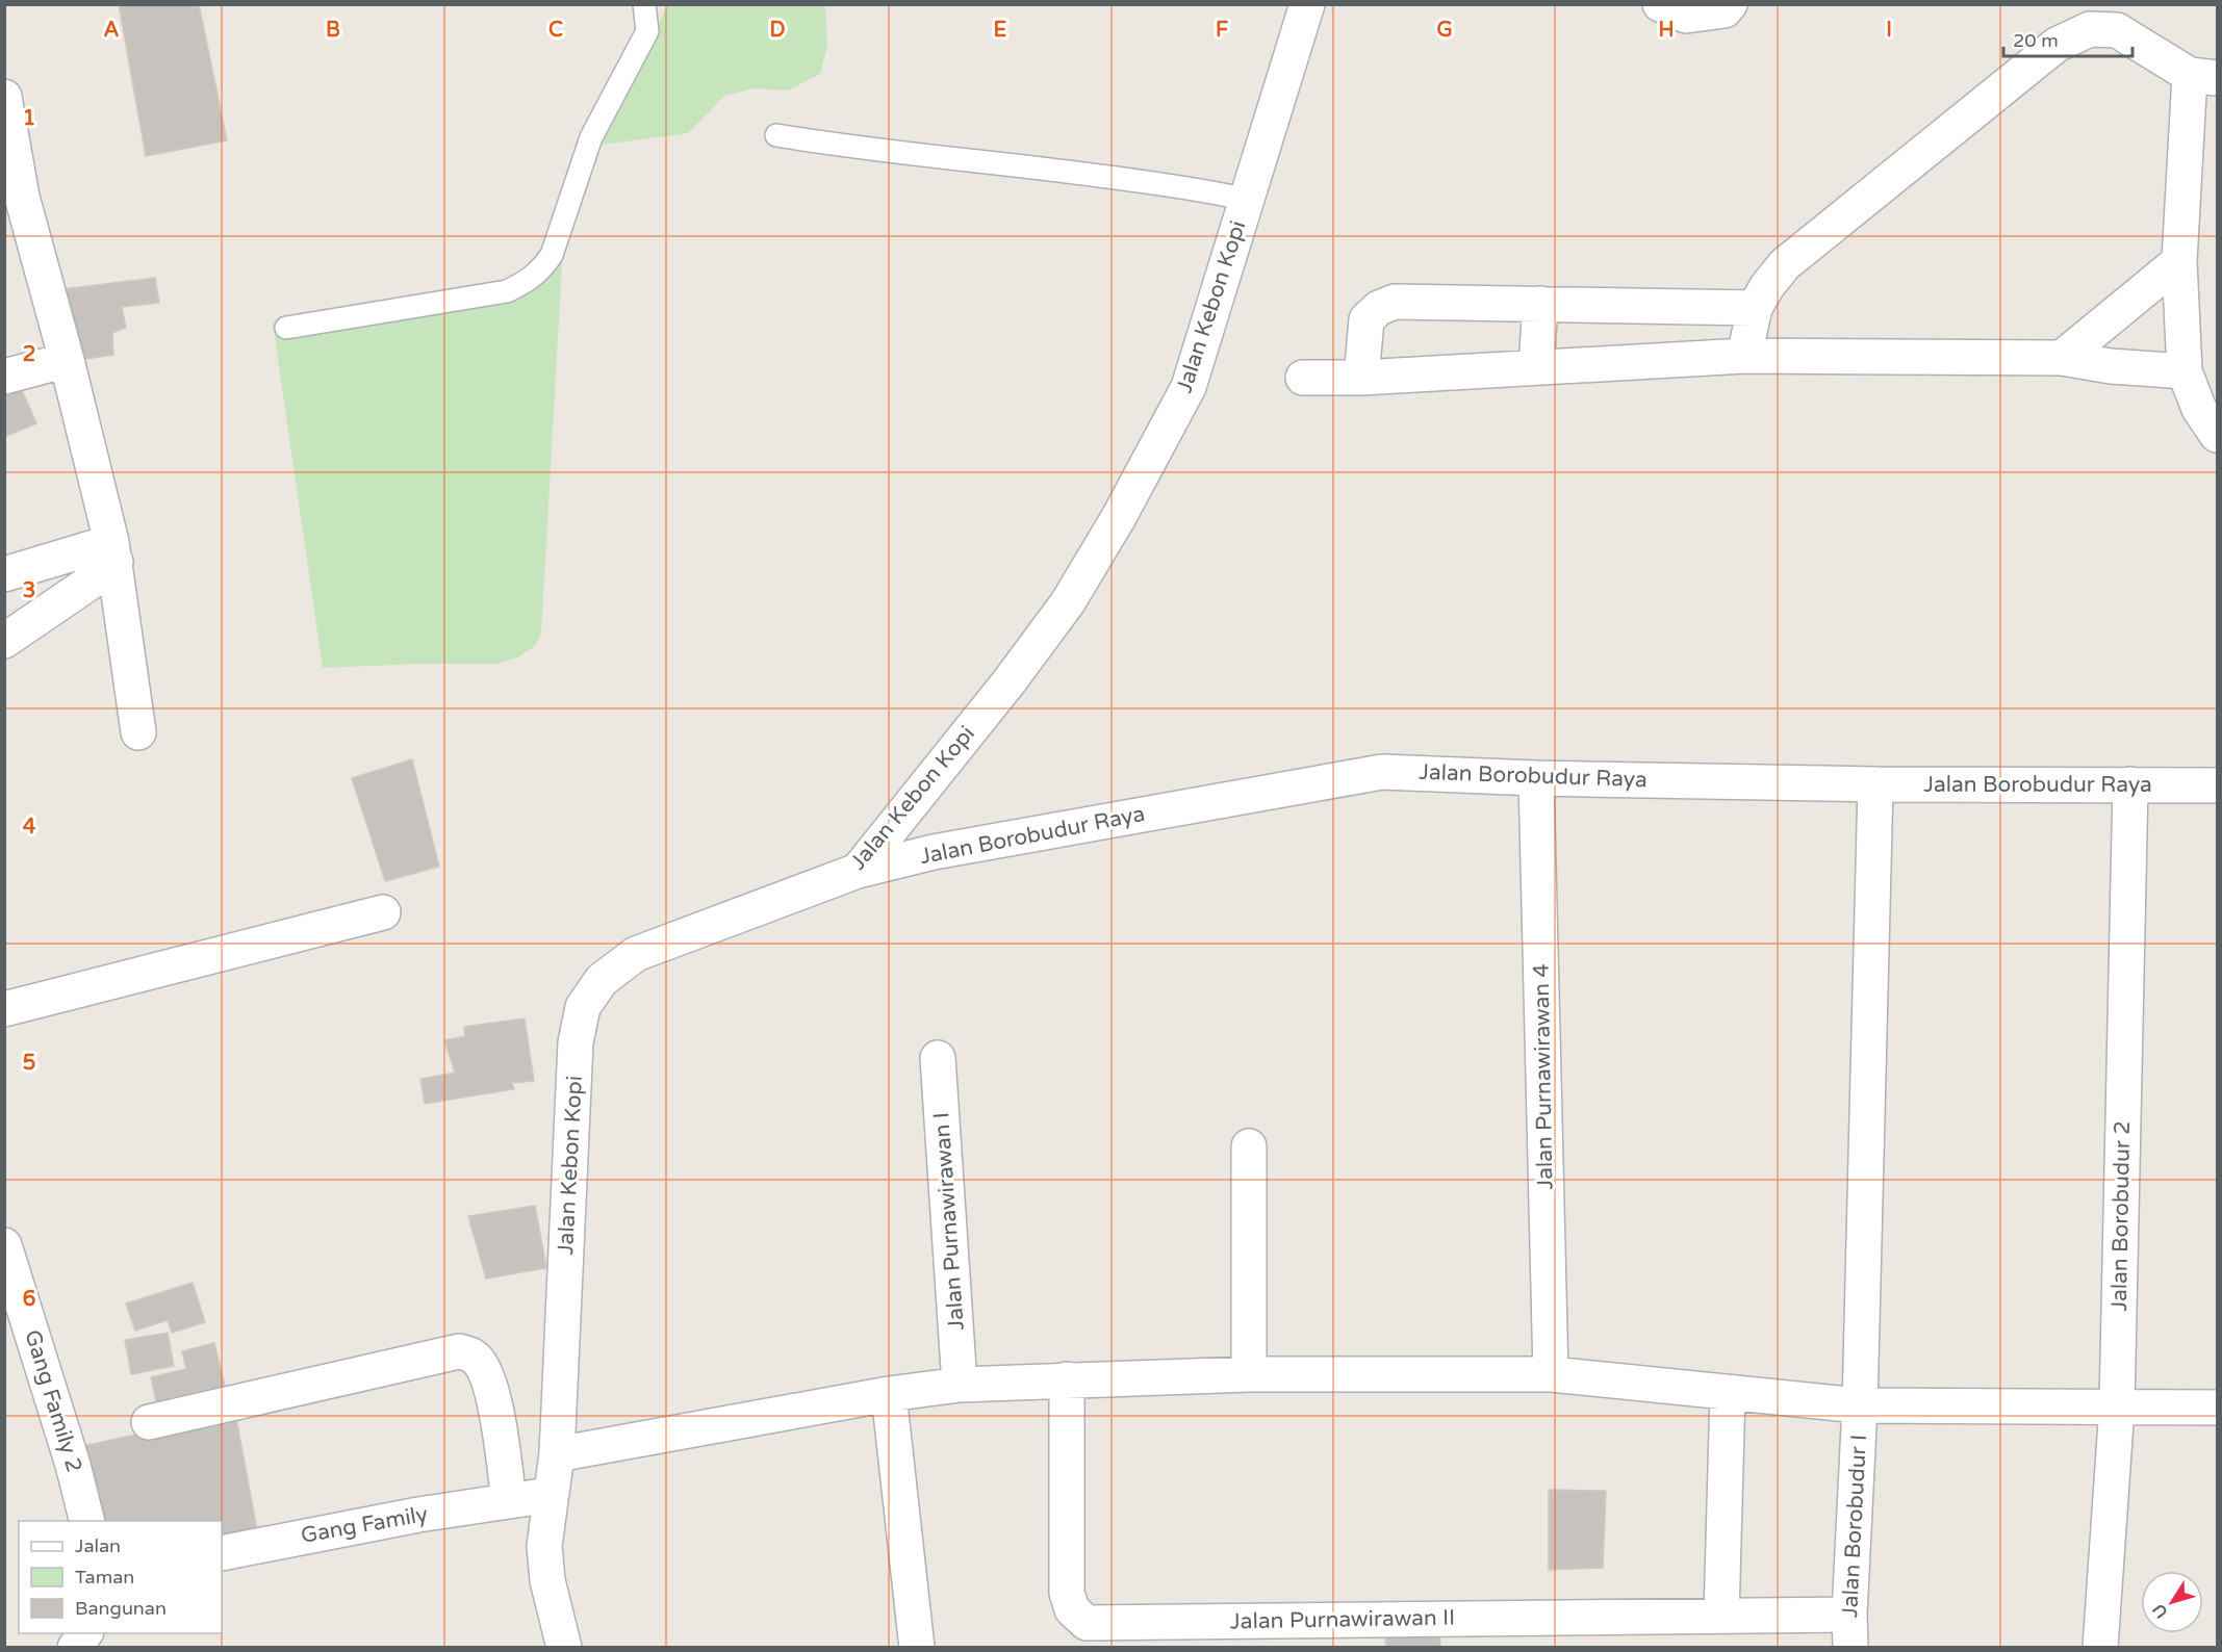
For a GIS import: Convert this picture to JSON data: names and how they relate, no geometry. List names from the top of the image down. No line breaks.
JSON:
{"streets":{"street":["Jalan Kebon Kopi","Jalan Borobudur Raya","Jalan Purnawirawan 4","Jalan Borobudur 2","Jalan Purnawirawan I","Gang Family 2","Gang Family","Jalan Borobudur I","Jalan Purnawirawan II"]},"crossings":[["Jalan Kebon Kopi","Jalan Borobudur Raya"],["Jalan Kebon Kopi","Gang Family"],["Jalan Borobudur Raya","Jalan Purnawirawan 4"],["Jalan Borobudur Raya","Jalan Borobudur 2"],["Jalan Borobudur Raya","Jalan Borobudur I"],["Jalan Borobudur I","Jalan Purnawirawan II"]],"legend":["Jalan","Taman","Bangunan"],"scale_bar":"20 m","north":"bottom left","grid":{"columns":["A","B","C","D","E","F","G","H","I"],"rows":["1","2","3","4","5","6"]}}
